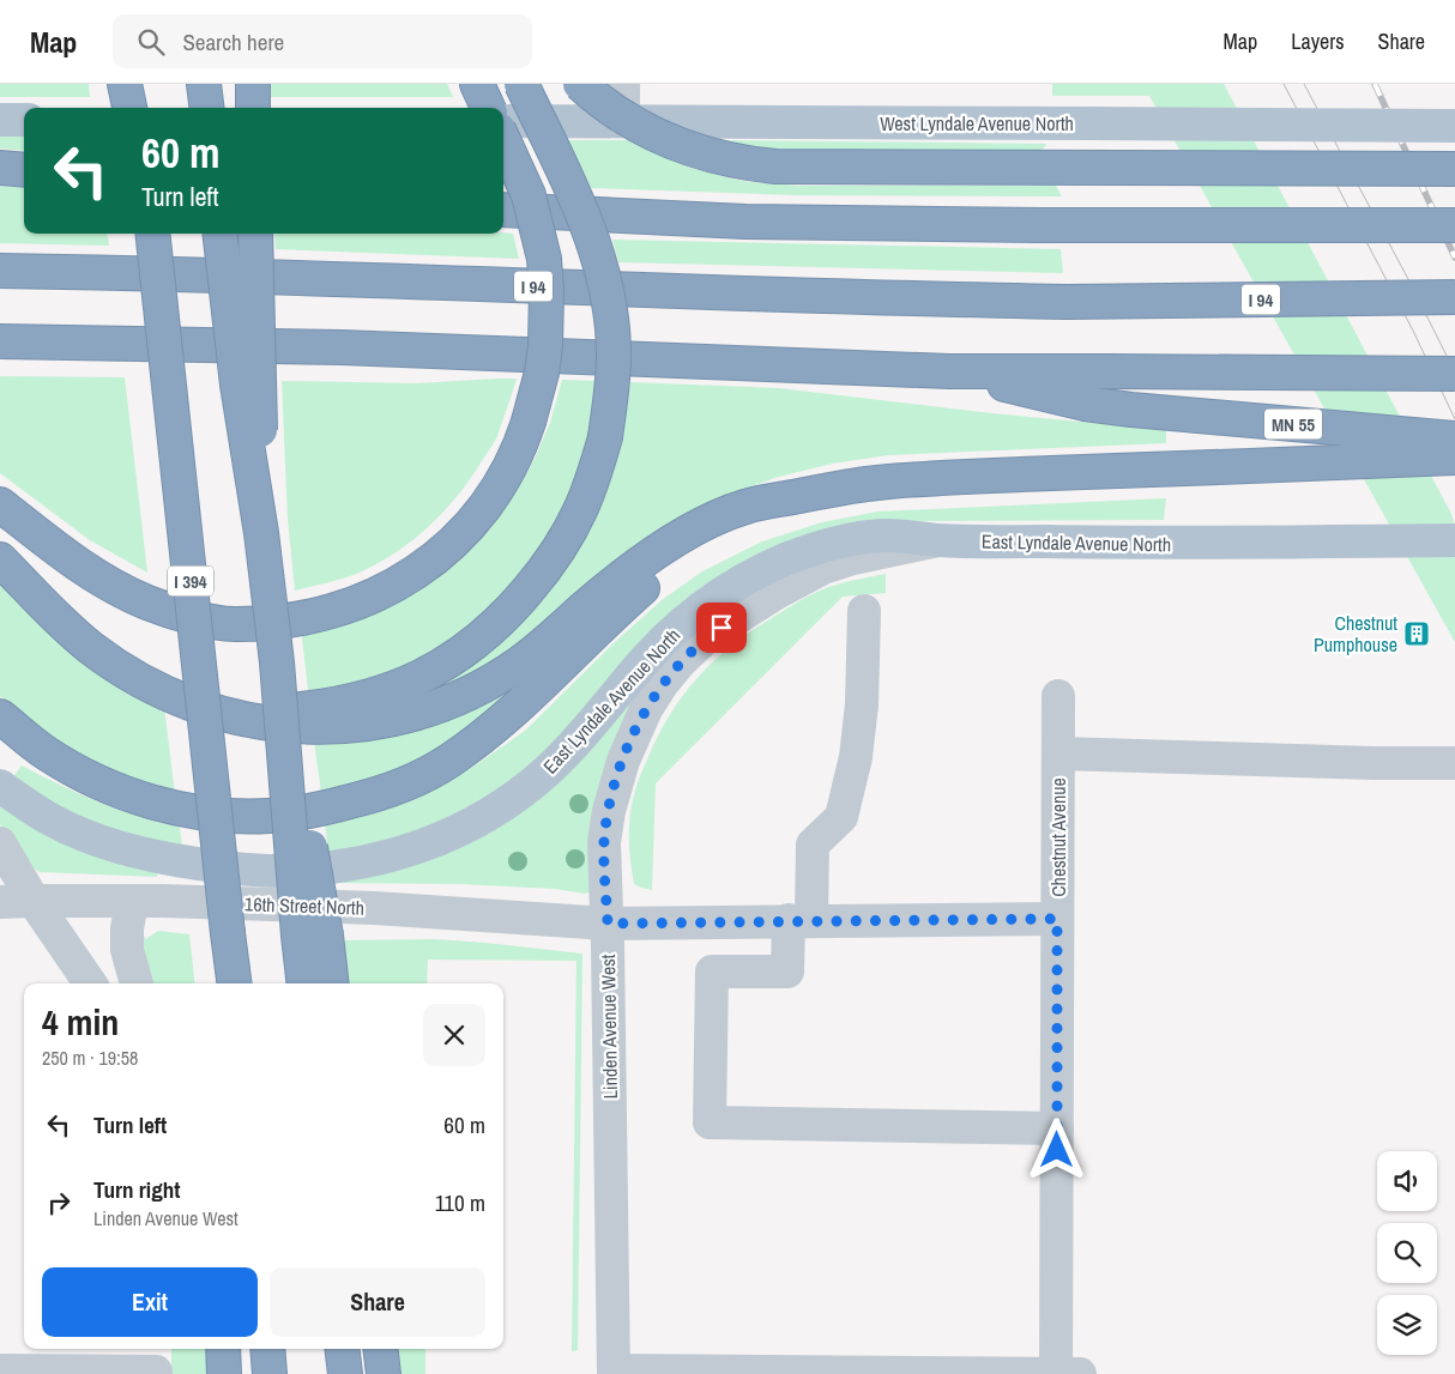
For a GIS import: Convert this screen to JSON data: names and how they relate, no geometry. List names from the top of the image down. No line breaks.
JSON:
{"streets":{"highway":["I 94","MN 55","I 394"],"main road":["West Lyndale Avenue North","East Lyndale Avenue North"],"street":["Chestnut Avenue","16th Street North","Linden Avenue West"]},"crossings":[["East Lyndale Avenue North","Linden Avenue West"],["Chestnut Avenue","16th Street North"],["16th Street North","Linden Avenue West"]],"places":{"building":["Chestnut Pumphouse"]},"page":{"header":"Map","search":"Search here","nav":["Map","Layers","Share"],"turn":["60 m","Turn left"],"heading":["4 min","250 m · 19:58"],"list":[{"name":"Turn left","value":"60 m"},{"name":"Turn right","note":"Linden Avenue West","value":"110 m"}],"buttons":["Exit","Share"]}}
